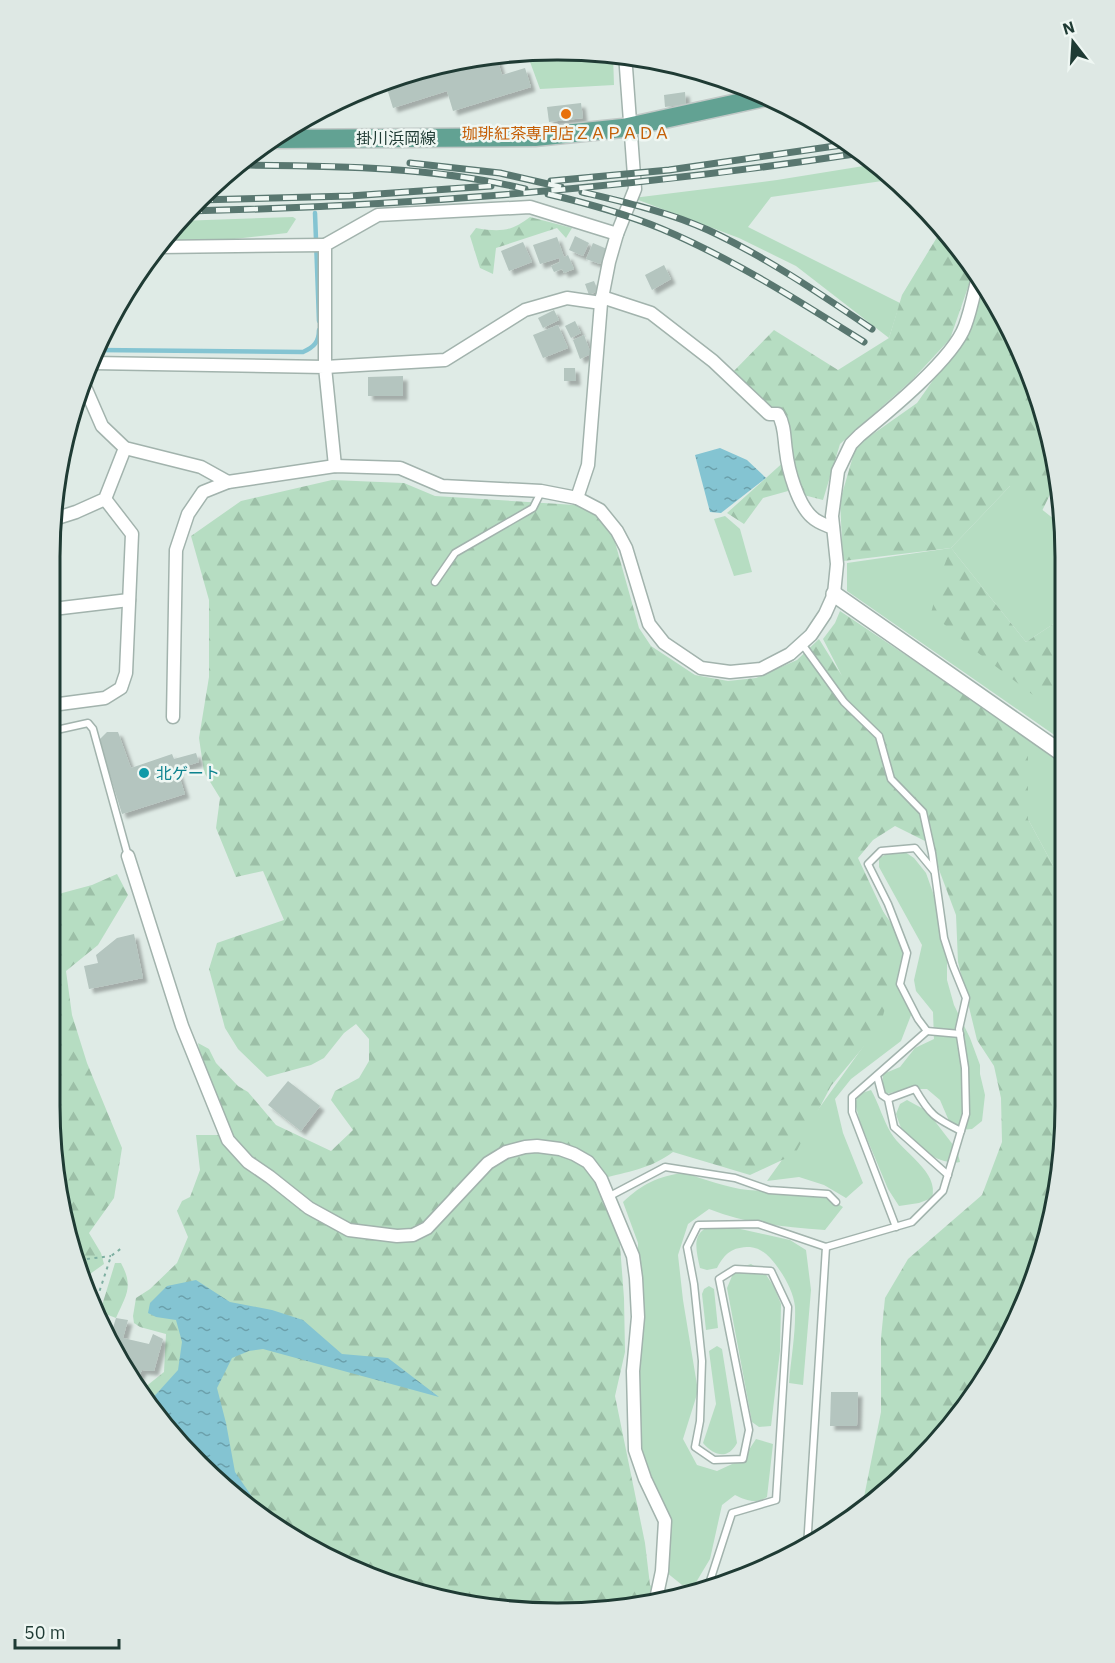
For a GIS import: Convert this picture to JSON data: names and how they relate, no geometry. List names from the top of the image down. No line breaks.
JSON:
{"streets":{"main road":["掛川浜岡線"]},"places":["珈琲紅茶専門店ＺＡＰＡＤＡ","北ゲート"],"scale_bar":"50 m","north":"top"}
